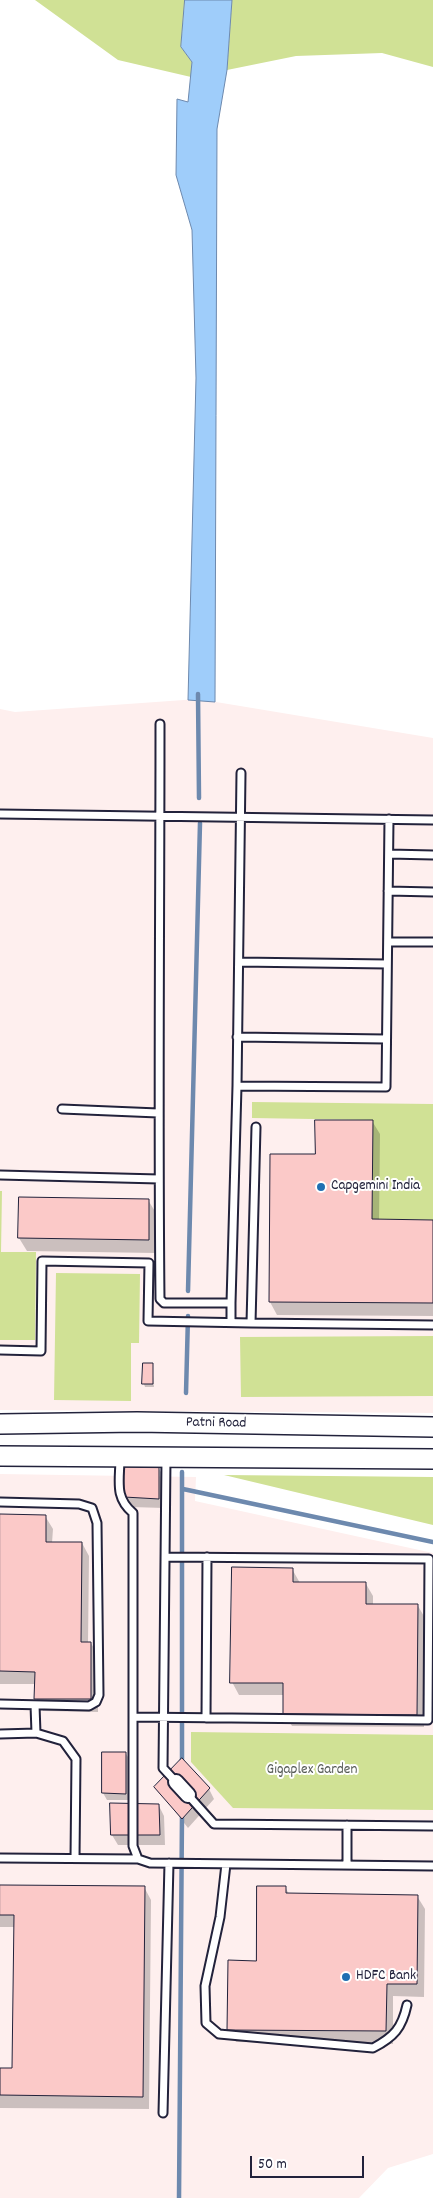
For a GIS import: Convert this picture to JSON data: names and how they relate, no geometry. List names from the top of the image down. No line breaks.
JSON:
{"streets":{"main road":["Patni Road"]},"parks":["Gigaplex Garden"],"places":["Capgemini India","HDFC Bank"],"scale_bar":"50 m"}
